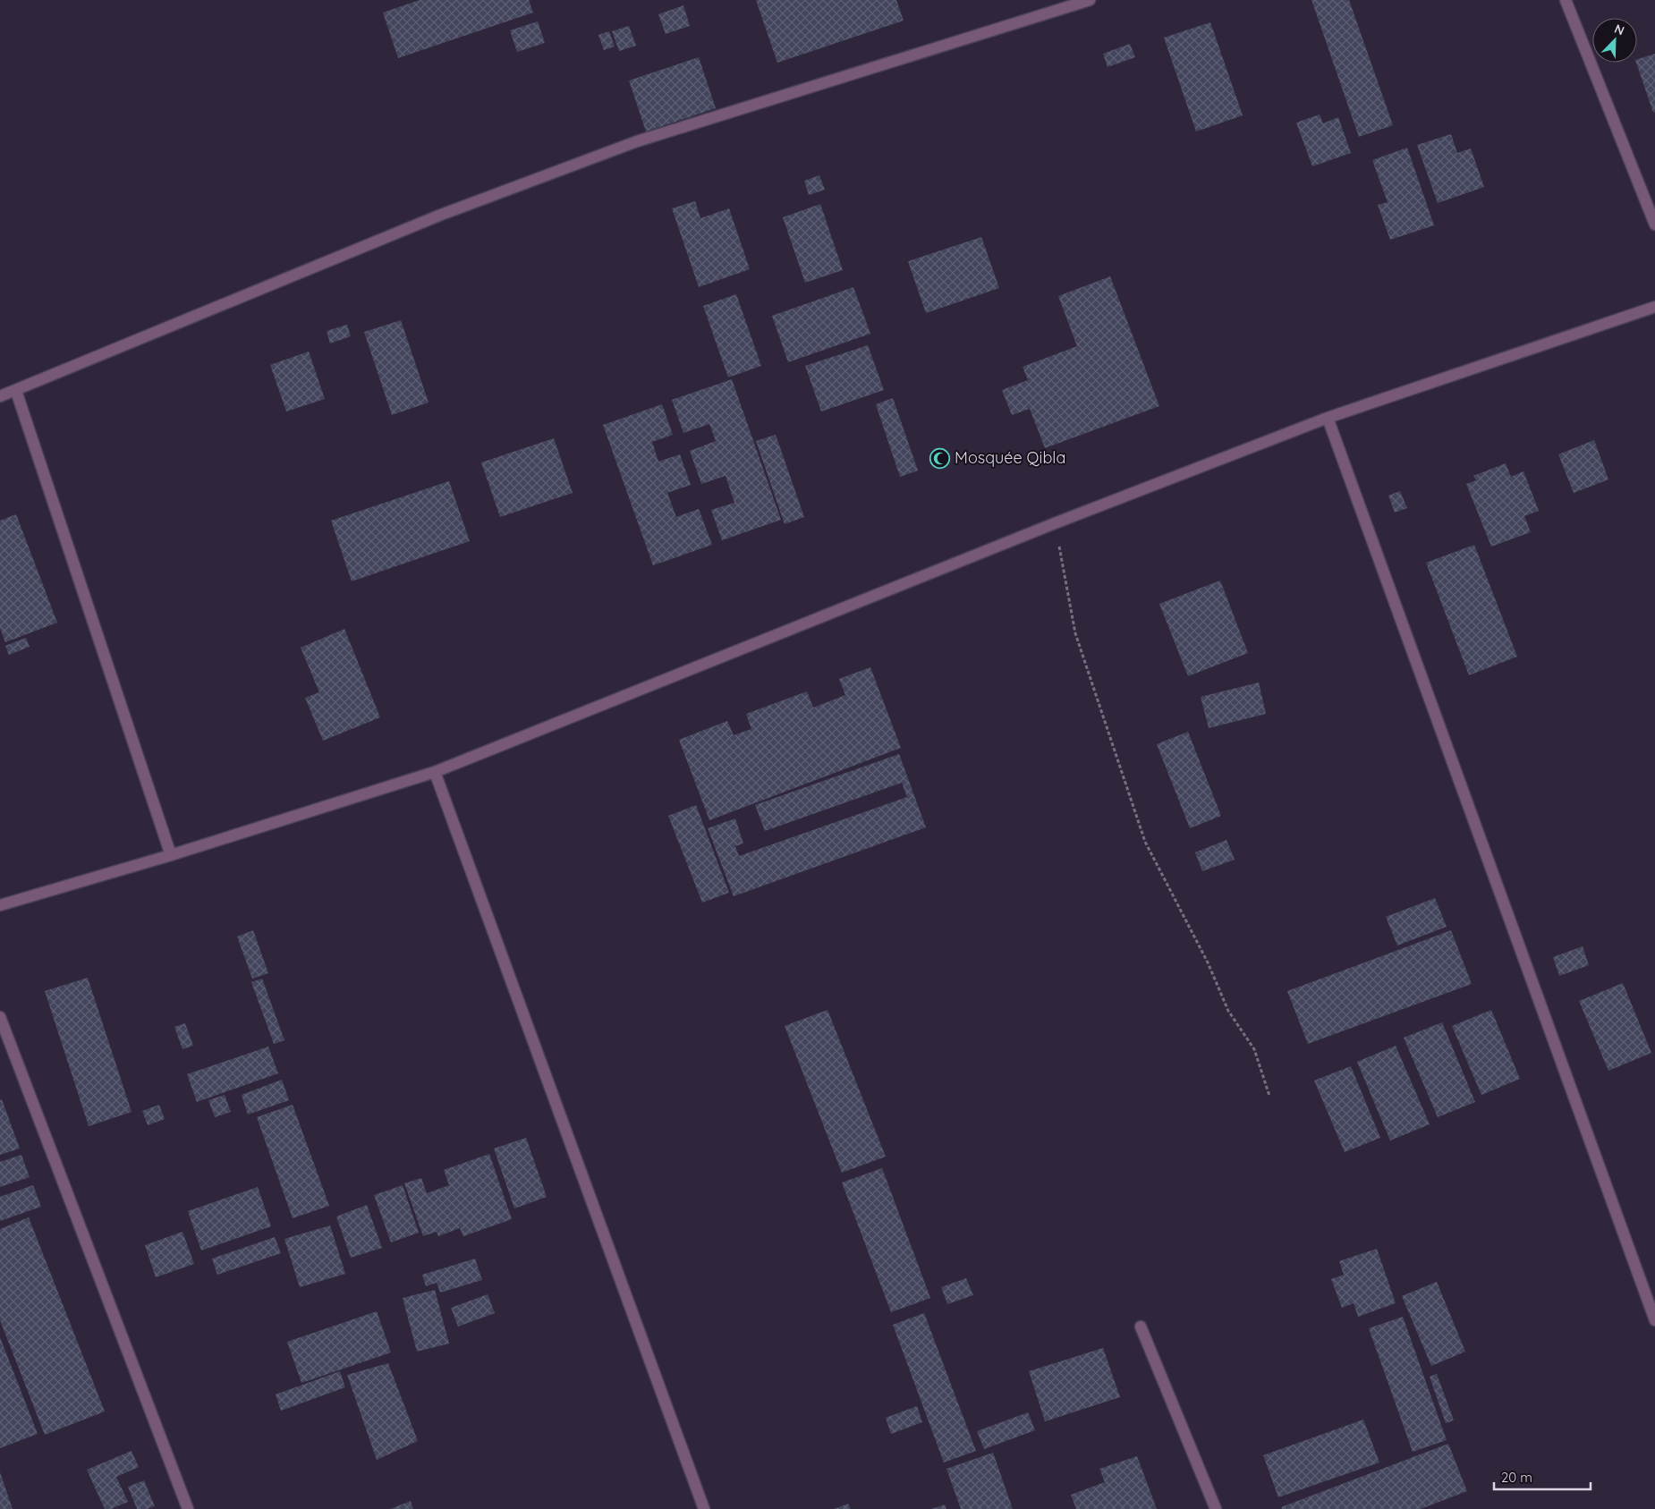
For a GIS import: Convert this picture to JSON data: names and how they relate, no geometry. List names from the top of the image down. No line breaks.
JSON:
{"places":{"mosque":["Mosquée Qibla"]},"scale_bar":"20 m","north":"top right"}
